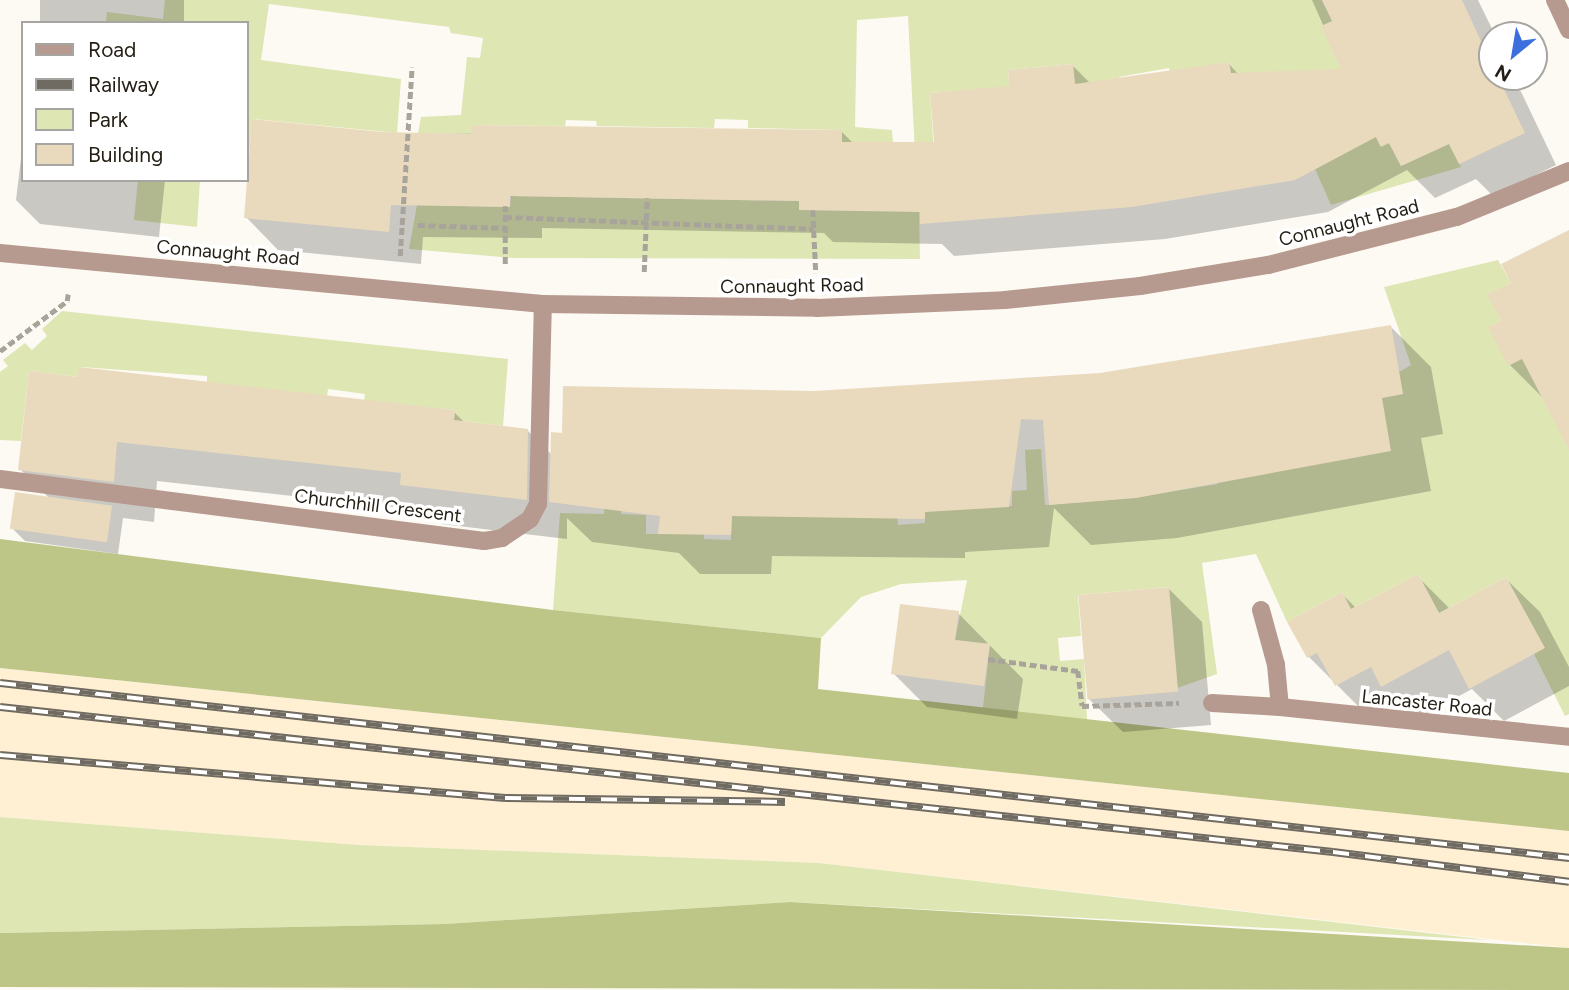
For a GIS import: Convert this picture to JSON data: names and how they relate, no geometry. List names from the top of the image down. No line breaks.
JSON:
{"streets":{"street":["Connaught Road","Churchhill Crescent","Lancaster Road"]},"crossings":[["Connaught Road","Churchhill Crescent"]],"legend":["Road","Railway","Park","Building"],"north":"bottom left"}
